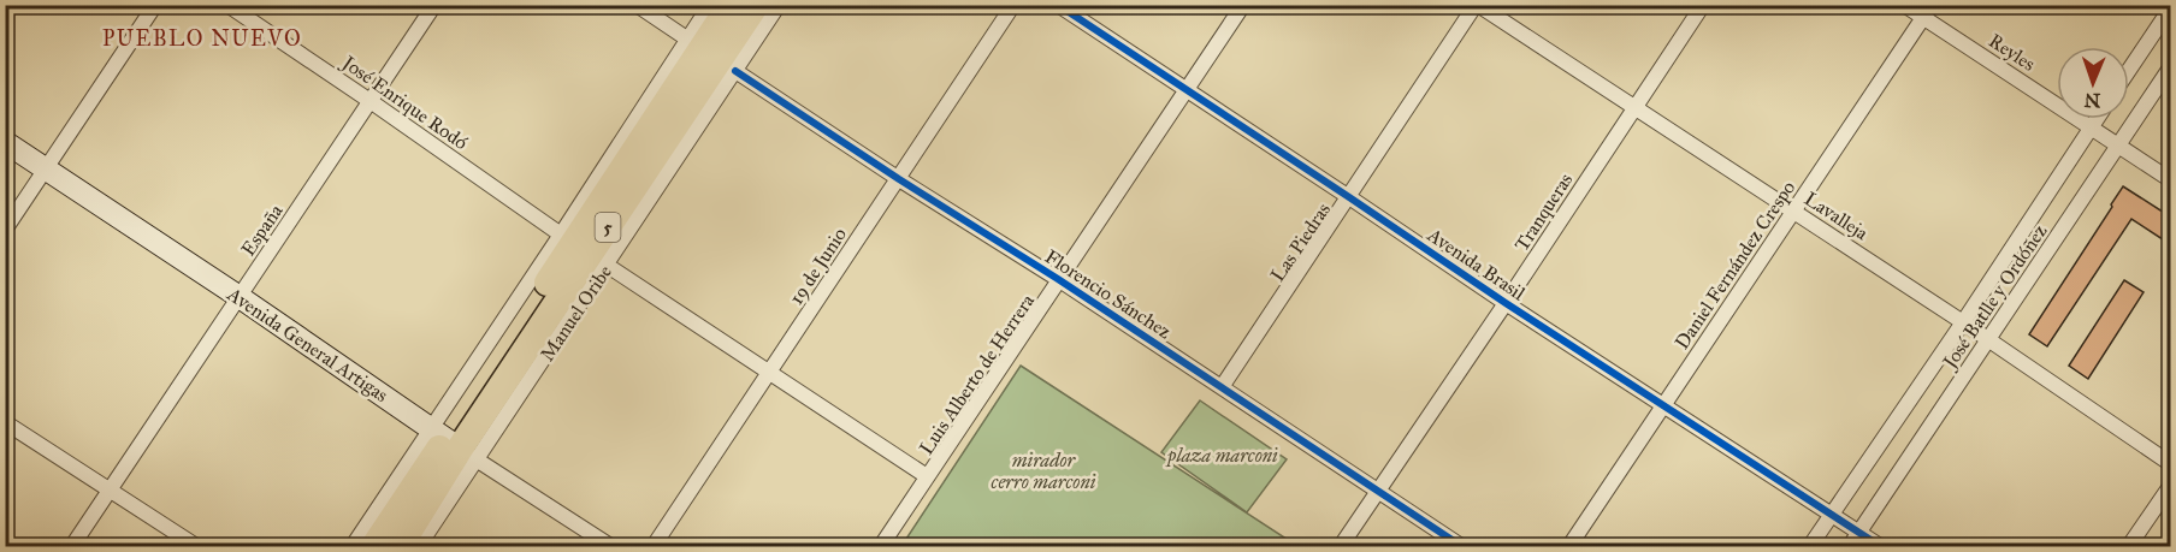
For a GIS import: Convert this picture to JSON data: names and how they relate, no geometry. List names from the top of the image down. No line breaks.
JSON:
{"streets":{"highway":["5","Manuel Oribe"],"main road":["Avenida General Artigas"],"street":["Reyles","José Enrique Rodó","Tranqueras","Lavalleja","España","Las Piedras","Avenida Brasil","Daniel Fernández Crespo","19 de Junio","Florencio Sánchez","José Batlle y Ordóñez","Luis Alberto de Herrera"]},"crossings":[["Reyles","Daniel Fernández Crespo"],["Reyles","José Batlle y Ordóñez"],["José Enrique Rodó","España"],["Tranqueras","Lavalleja"],["Tranqueras","Avenida Brasil"],["Tranqueras","Florencio Sánchez"],["Lavalleja","Las Piedras"],["Lavalleja","Daniel Fernández Crespo"],["Lavalleja","José Batlle y Ordóñez"],["España","Avenida General Artigas"],["Las Piedras","Avenida Brasil"],["Las Piedras","Florencio Sánchez"],["Avenida Brasil","Daniel Fernández Crespo"],["Avenida Brasil","José Batlle y Ordóñez"],["Avenida Brasil","Luis Alberto de Herrera"],["19 de Junio","Florencio Sánchez"],["Florencio Sánchez","Manuel Oribe"],["Florencio Sánchez","Luis Alberto de Herrera"],["Manuel Oribe","Avenida General Artigas"]],"districts":["PUEBLO NUEVO"],"parks":["plaza marconi","mirador cerro marconi"],"north":"bottom"}
